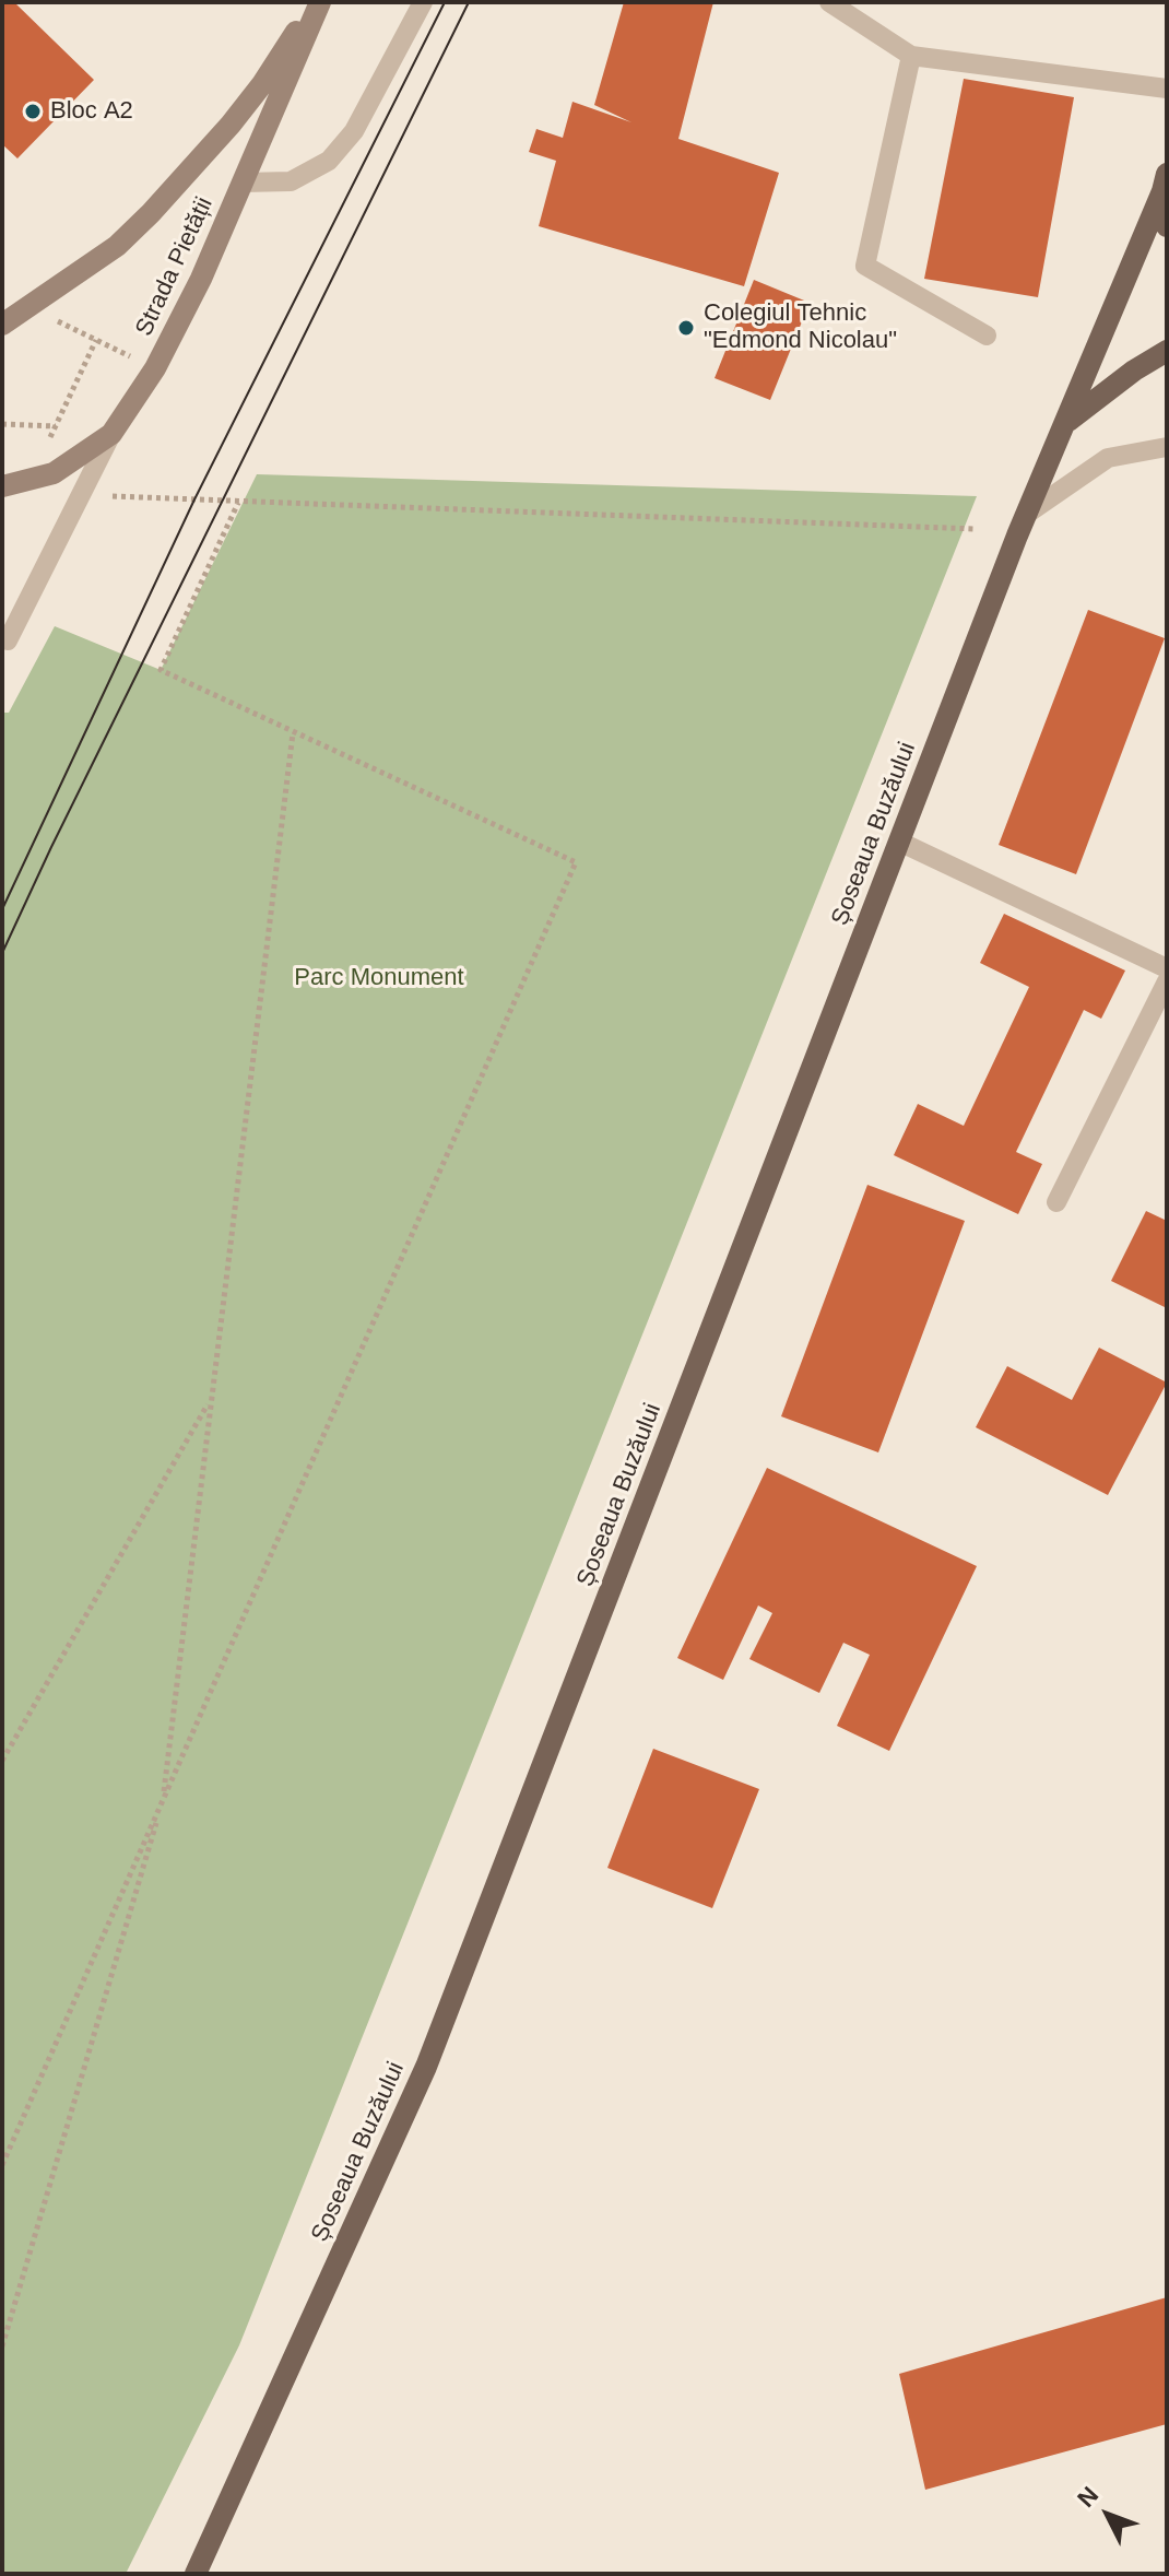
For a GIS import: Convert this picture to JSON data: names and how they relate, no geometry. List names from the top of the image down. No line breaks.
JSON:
{"streets":{"main road":["Șoseaua Buzăului"],"street":["Strada Pietății"]},"parks":["Parc Monument"],"places":["Bloc A2","Colegiul Tehnic \"Edmond Nicolau\""],"north":"top left"}
